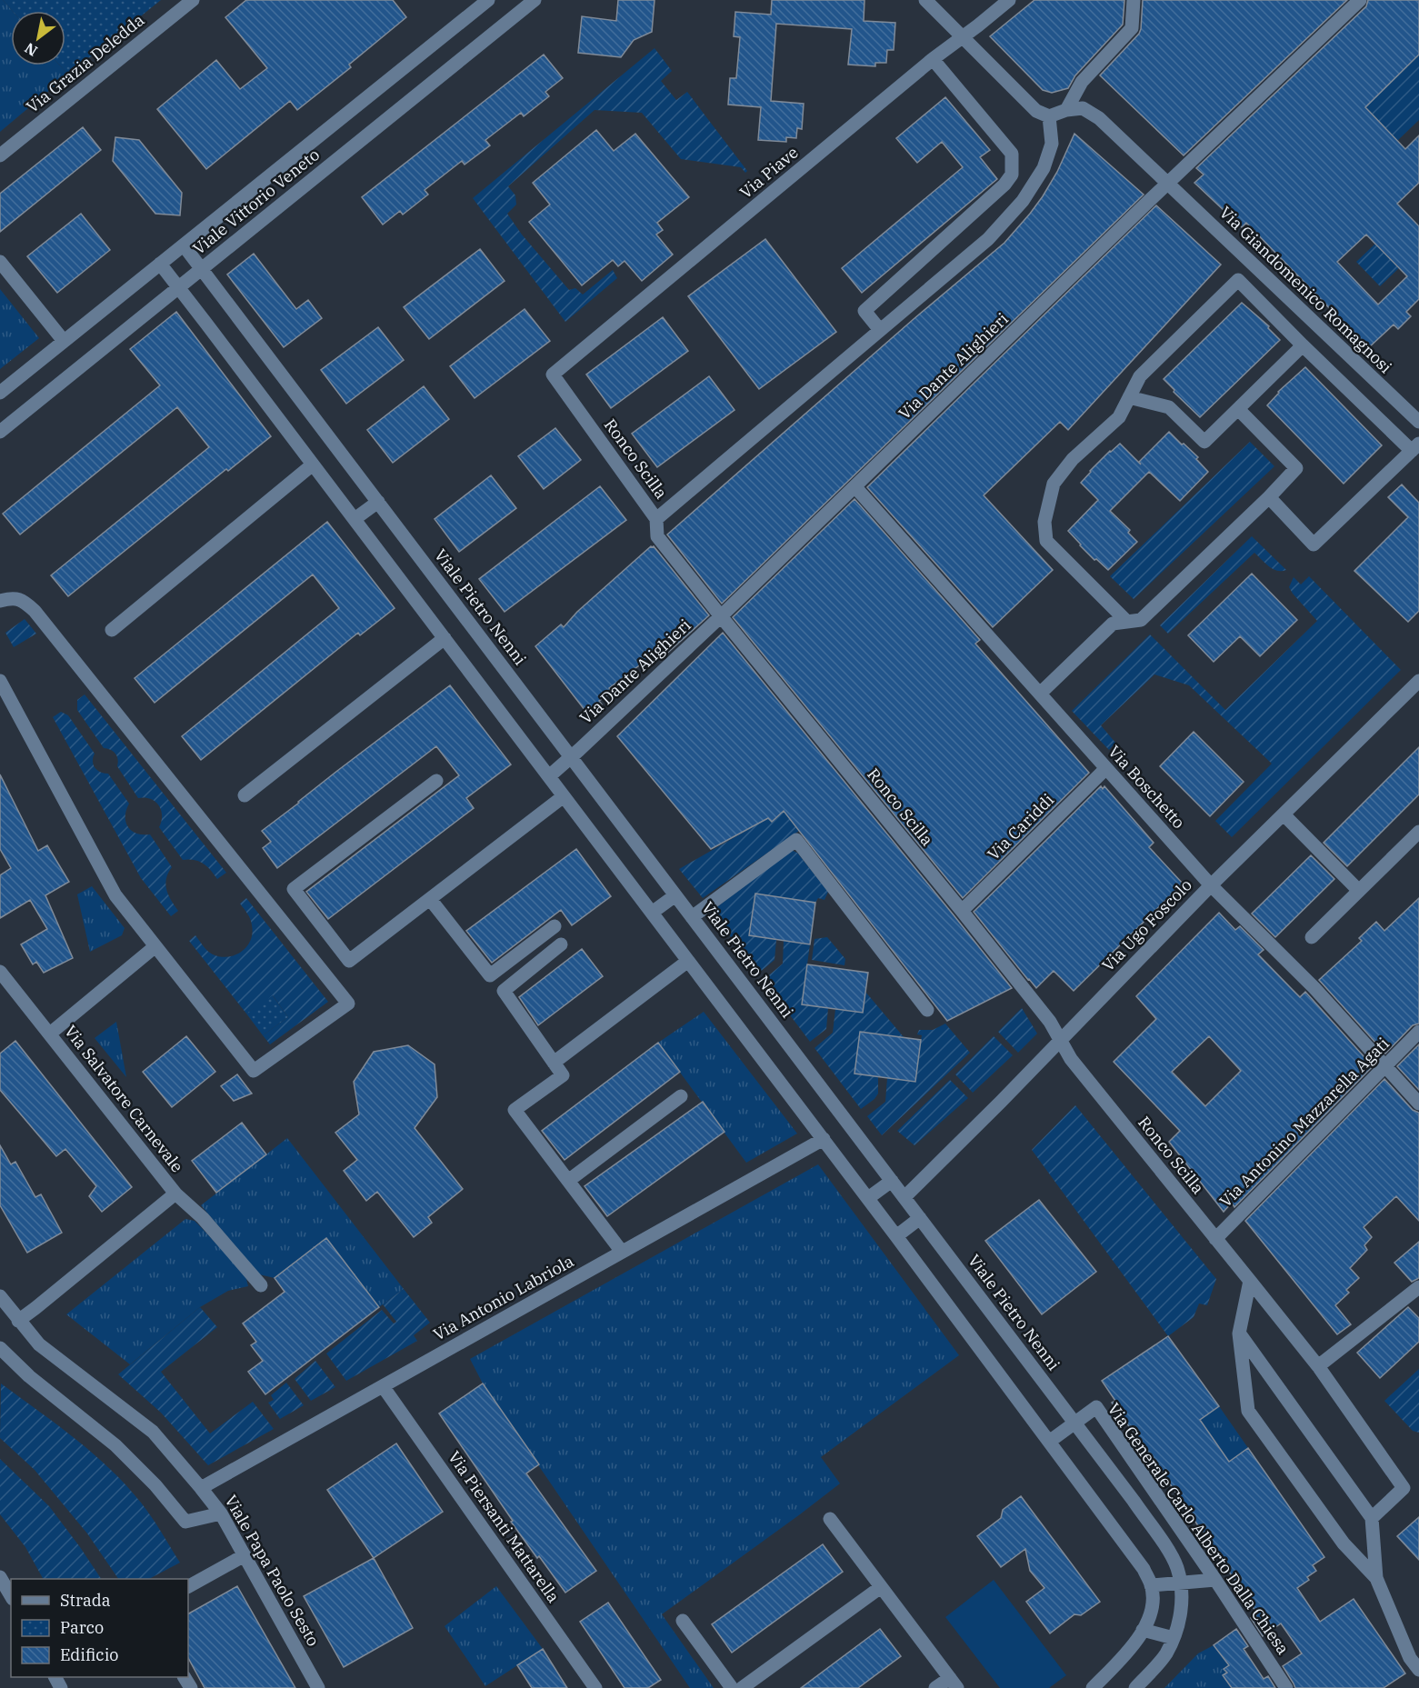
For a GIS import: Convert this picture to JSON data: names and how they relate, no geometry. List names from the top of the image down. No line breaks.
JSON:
{"streets":{"street":["Via Grazia Deledda","Via Piave","Viale Vittorio Veneto","Via Giandomenico Romagnosi","Via Dante Alighieri","Ronco Scilla","Viale Pietro Nenni","Via Boschetto","Via Cariddi","Via Ugo Foscolo","Via Salvatore Carnevale","Via Antonino Mazzarella Agati","Via Antonio Labriola","Via Piersanti Mattarella","Via Generale Carlo Alberto Dalla Chiesa","Viale Papa Paolo Sesto"]},"crossings":[["Via Piave","Ronco Scilla"],["Viale Vittorio Veneto","Viale Pietro Nenni"],["Via Giandomenico Romagnosi","Via Dante Alighieri"],["Via Dante Alighieri","Ronco Scilla"],["Via Dante Alighieri","Viale Pietro Nenni"],["Via Dante Alighieri","Via Boschetto"],["Ronco Scilla","Via Cariddi"],["Ronco Scilla","Via Ugo Foscolo"],["Ronco Scilla","Via Antonino Mazzarella Agati"],["Viale Pietro Nenni","Via Ugo Foscolo"],["Viale Pietro Nenni","Via Generale Carlo Alberto Dalla Chiesa"],["Via Boschetto","Via Cariddi"],["Via Boschetto","Via Ugo Foscolo"],["Via Boschetto","Via Antonino Mazzarella Agati"],["Via Salvatore Carnevale","Viale Papa Paolo Sesto"],["Via Antonio Labriola","Via Piersanti Mattarella"],["Via Antonio Labriola","Viale Papa Paolo Sesto"]],"legend":["Strada","Parco","Edificio"],"north":"bottom left"}
